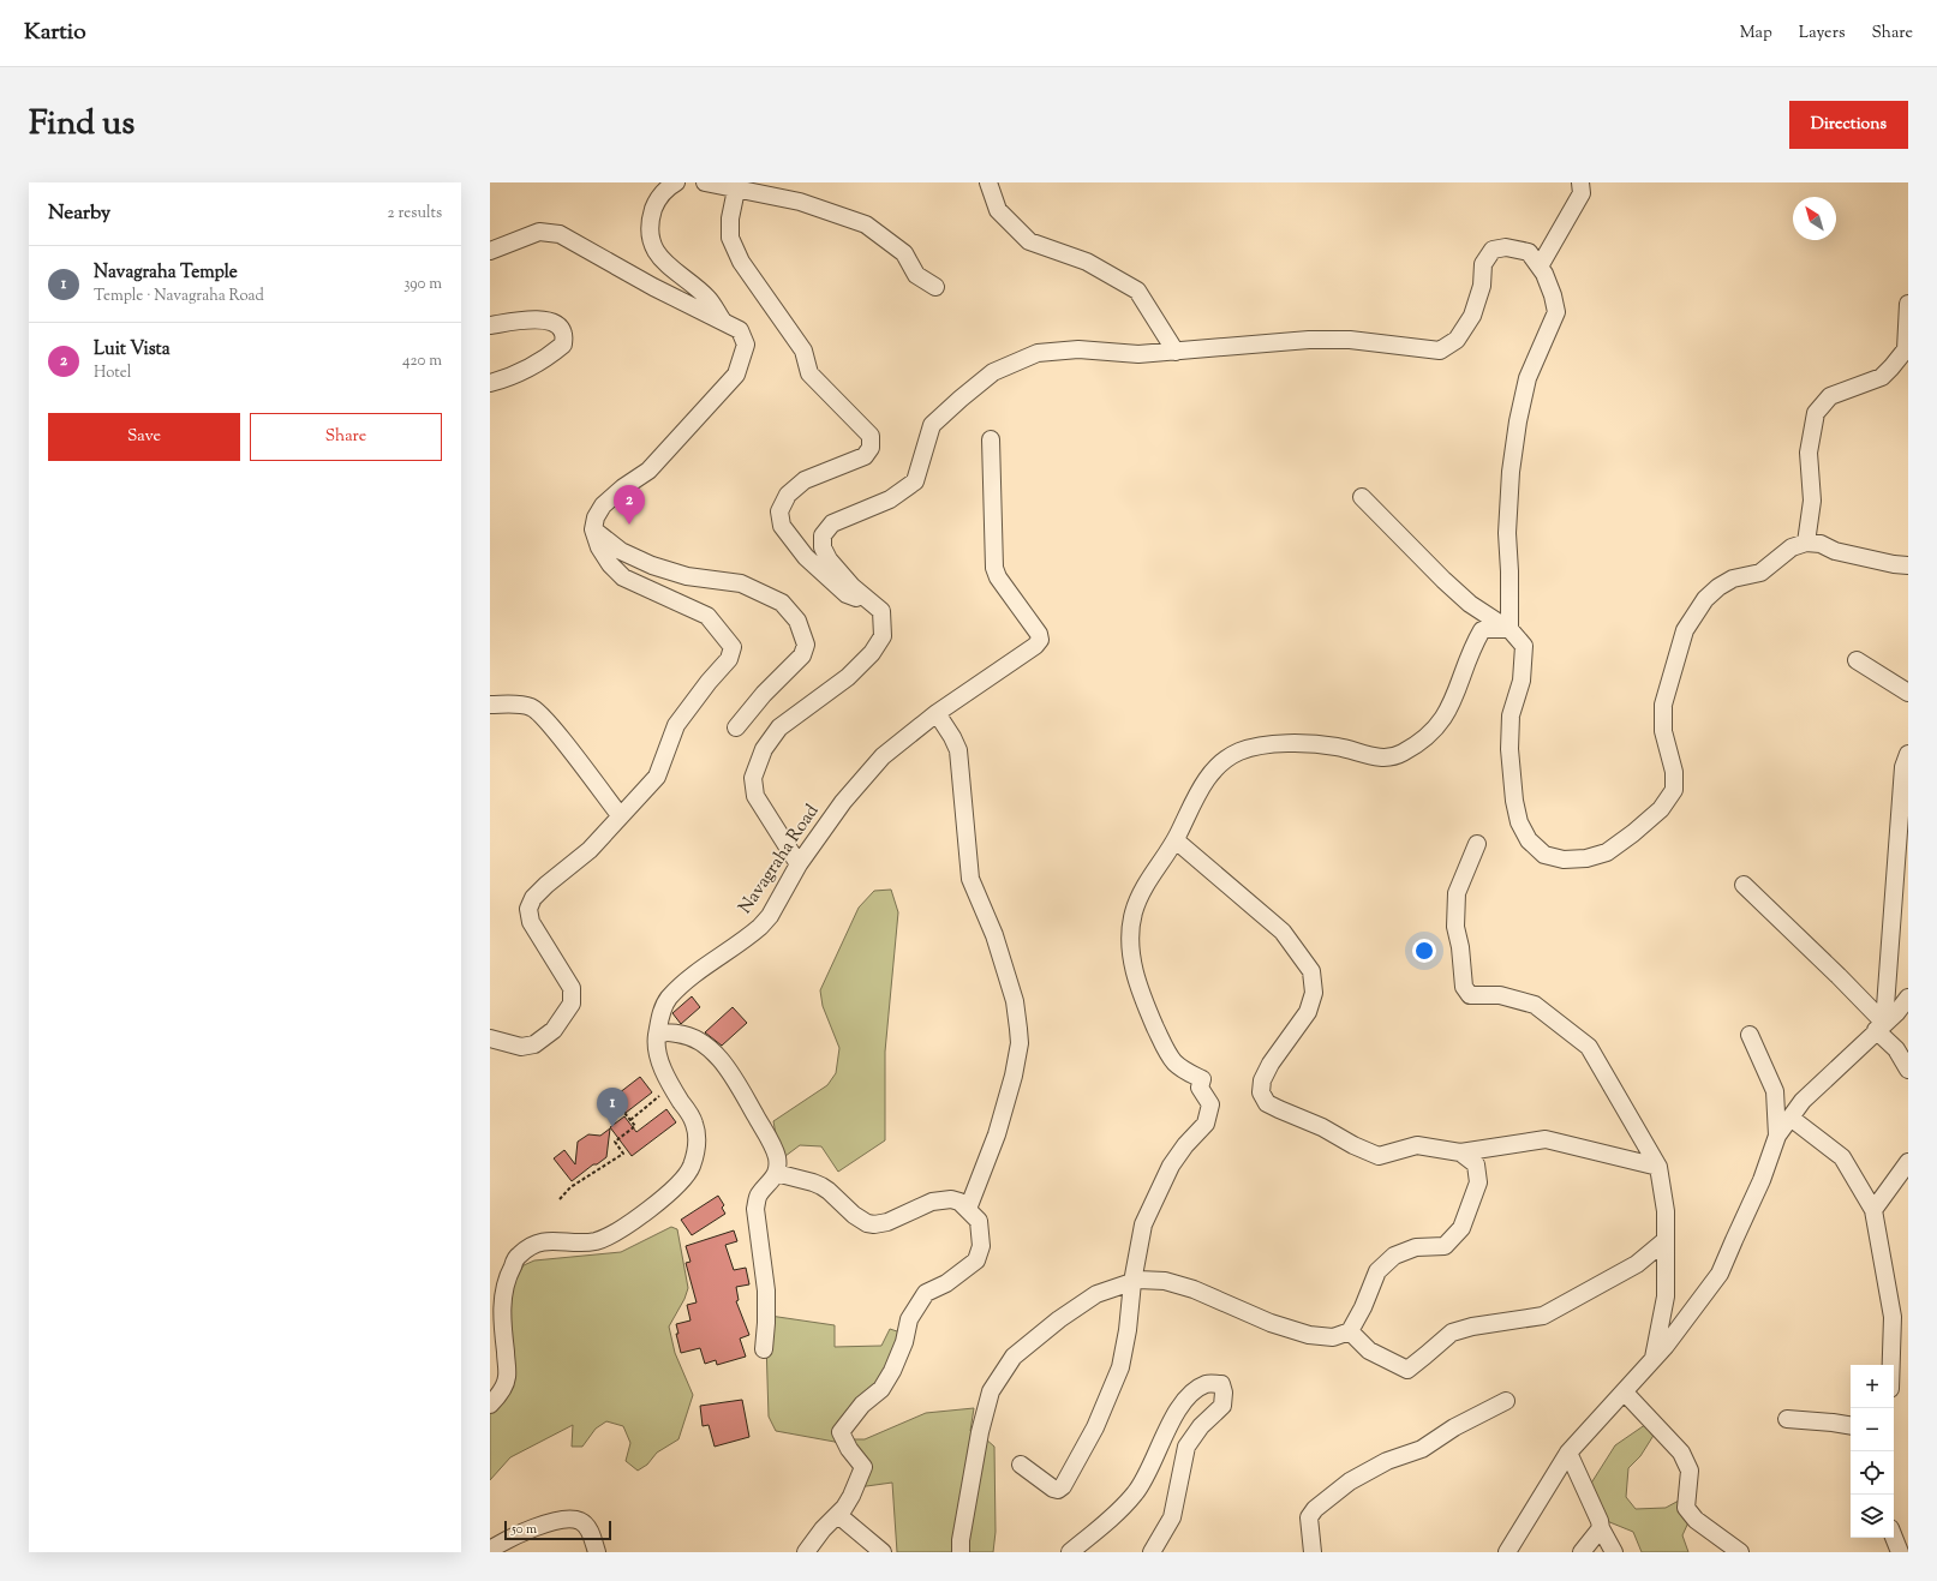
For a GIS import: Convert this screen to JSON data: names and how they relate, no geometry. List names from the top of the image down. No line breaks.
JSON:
{"streets":{"street":["Navagraha Road"]},"scale_bar":"50 m","north":"top left","page":{"header":"Kartio","nav":["Map","Layers","Share"],"title":"Find us","buttons":["Directions",["Save","Share"]],"heading":["Nearby","2 results"],"list":[{"mark":"1","name":"Navagraha Temple","note":"Temple · Navagraha Road","value":"390 m"},{"mark":"2","name":"Luit Vista","note":"Hotel","value":"420 m"}],"pins":["2","1"],"map_buttons":["+","−"],"scale":"50 m"}}
